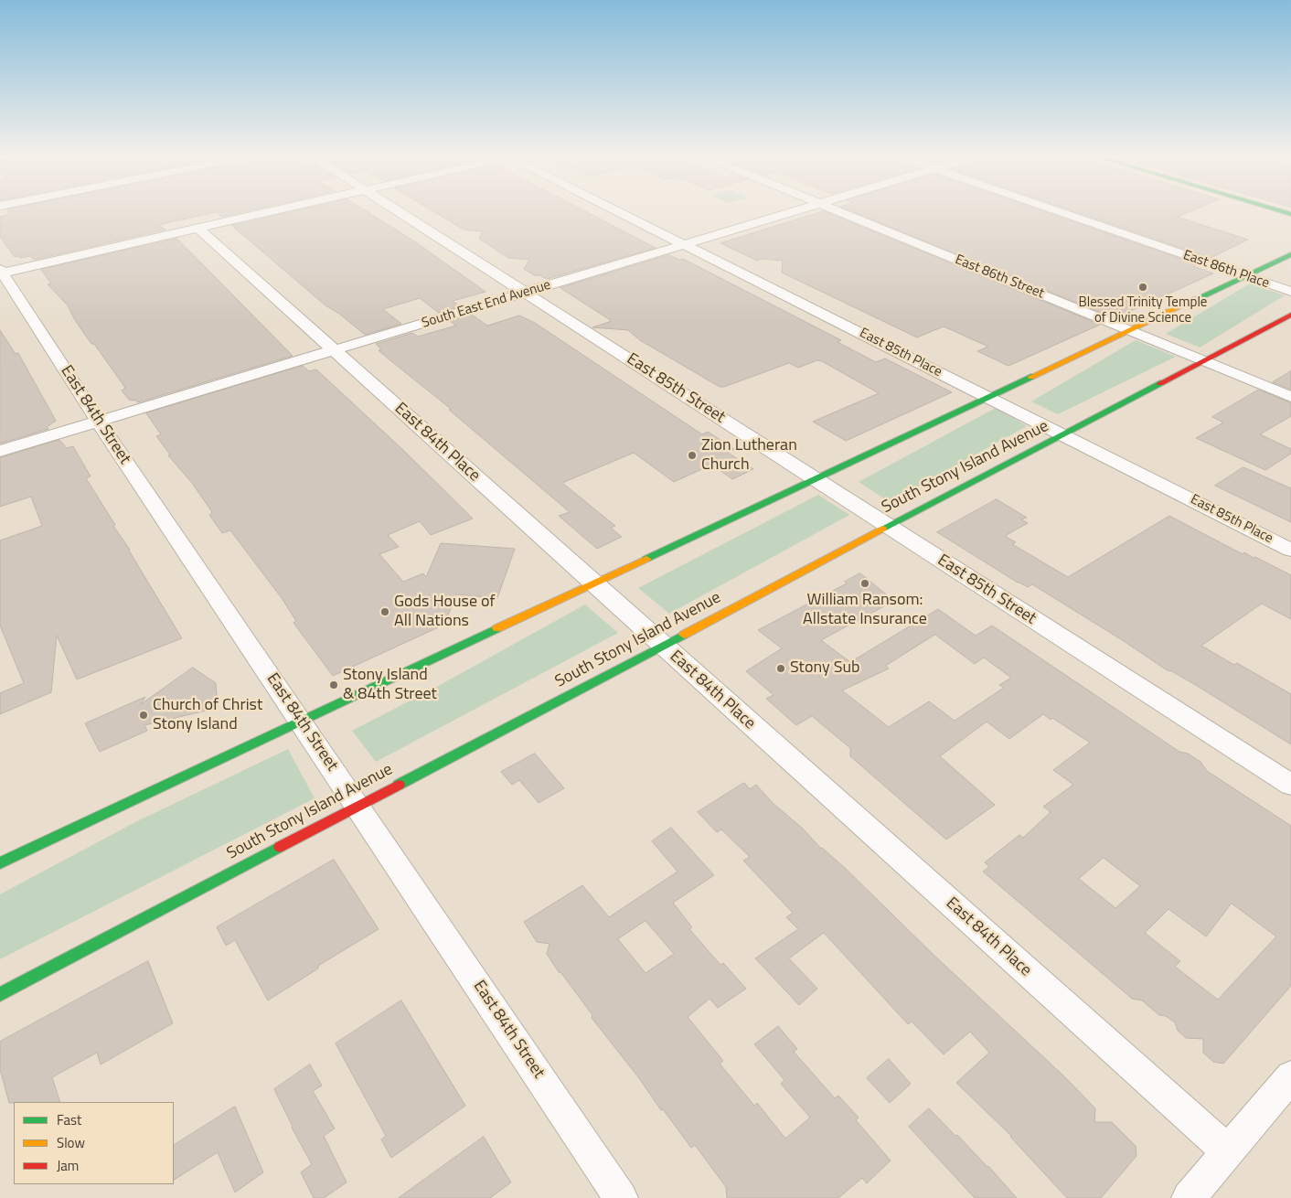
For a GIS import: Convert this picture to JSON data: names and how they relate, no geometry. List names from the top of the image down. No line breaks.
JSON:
{"streets":{"main road":["South Stony Island Avenue"],"street":["East 86th Place","East 86th Street","South East End Avenue","East 85th Place","East 85th Street","East 84th Street","East 84th Place"]},"crossings":[["East 86th Street","South Stony Island Avenue"],["South East End Avenue","East 85th Place"],["South East End Avenue","East 85th Street"],["South East End Avenue","East 84th Street"],["South East End Avenue","East 84th Place"],["East 85th Place","South Stony Island Avenue"],["East 85th Street","South Stony Island Avenue"],["East 84th Street","South Stony Island Avenue"],["East 84th Place","South Stony Island Avenue"]],"places":["Blessed Trinity Temple of Divine Science","Zion Lutheran Church","William Ransom: Allstate Insurance","Gods House of All Nations","Stony Sub","Stony Island & 84th Street","Church of Christ Stony Island"],"legend":["Fast","Slow","Jam"]}
